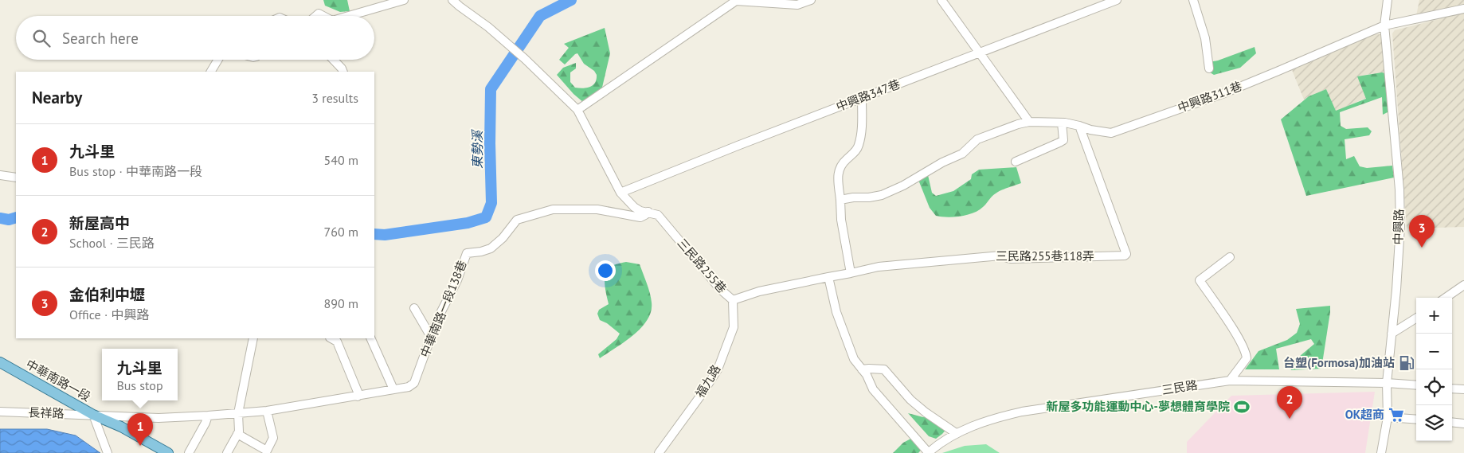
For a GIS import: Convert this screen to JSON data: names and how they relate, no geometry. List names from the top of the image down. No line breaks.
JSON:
{"streets":{"main road":["中華南路一段"],"street":["中興路347巷","中興路311巷","中興路","三民路255巷118弄","三民路255巷","中華南路一段138巷","福九路","三民路","長祥路"]},"crossings":[["中興路347巷","三民路255巷"],["中興路311巷","中興路"],["中興路311巷","三民路255巷118弄"],["中興路","三民路"],["三民路255巷118弄","三民路255巷"],["三民路255巷","中華南路一段138巷"],["三民路255巷","福九路"],["中華南路一段138巷","中華南路一段"],["中華南路一段138巷","長祥路"],["中華南路一段","長祥路"]],"water":["東勢溪"],"places":{"fuel station":["台塑(Formosa)加油站"],"sports":["新屋多功能運動中心-夢想體育學院"],"supermarket":["OK超商"]},"page":{"search":"Search here","heading":["Nearby","3 results"],"list":[{"mark":"1","name":"九斗里","note":"Bus stop · 中華南路一段","value":"540 m"},{"mark":"2","name":"新屋高中","note":"School · 三民路","value":"760 m"},{"mark":"3","name":"金伯利中壢","note":"Office · 中興路","value":"890 m"}],"pins":["3","2","1"],"map_buttons":["+","−"],"popup":["九斗里","Bus stop"]}}
